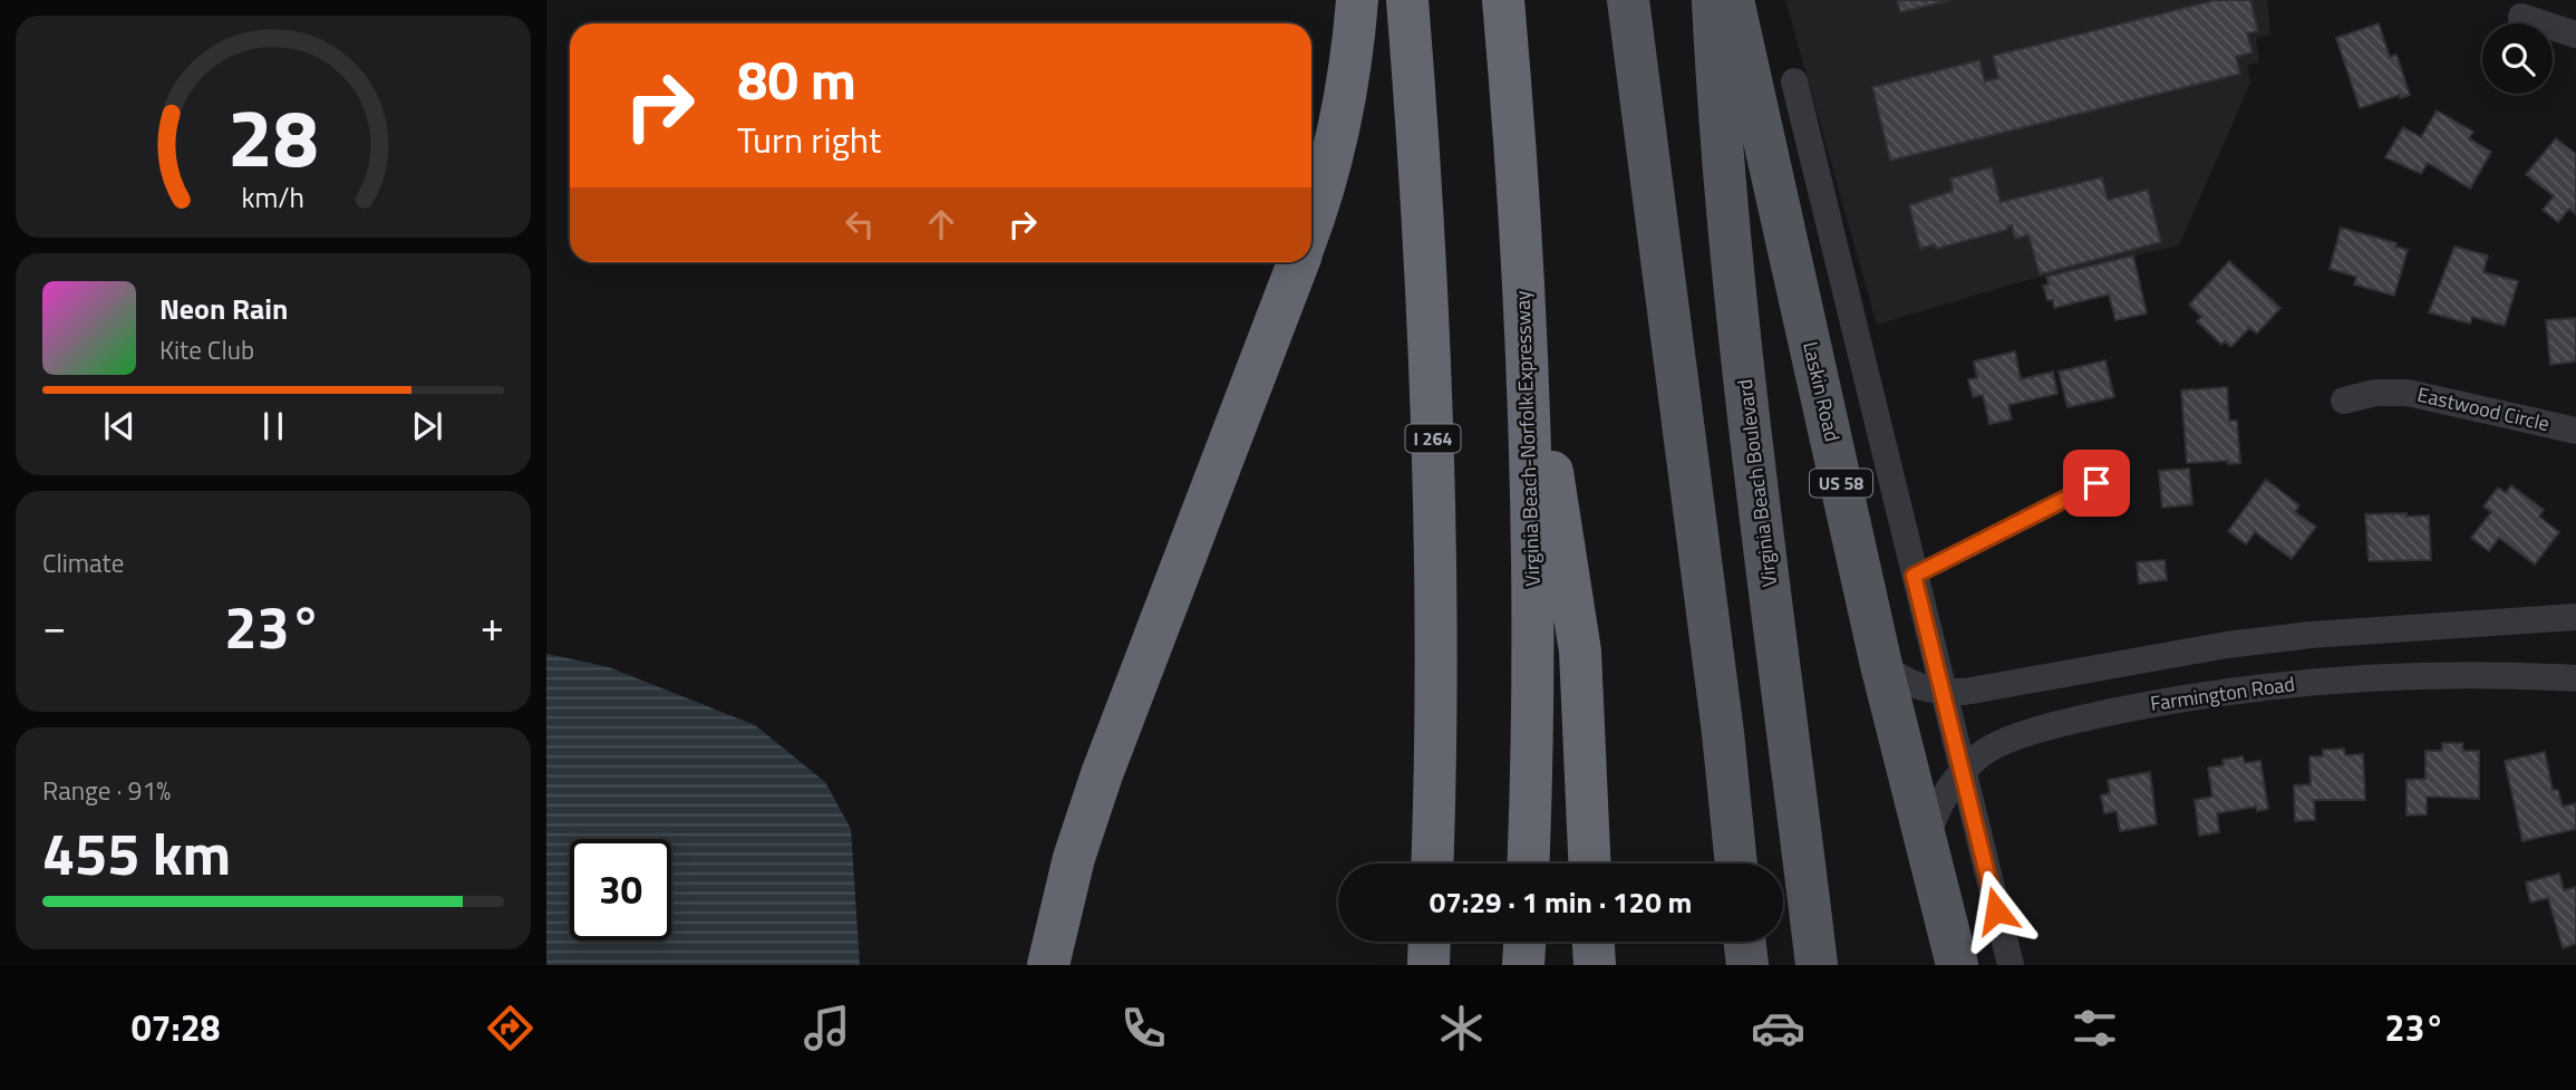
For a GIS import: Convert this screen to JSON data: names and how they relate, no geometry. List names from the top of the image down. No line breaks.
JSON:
{"streets":{"highway":["I 264","Virginia Beach-Norfolk Expressway"],"main road":["Laskin Road","Virginia Beach Boulevard","US 58"],"street":["Eastwood Circle","Farmington Road"]},"crossings":[["Laskin Road","Farmington Road"]],"page":{"turn":["80 m","Turn right"],"song":["Neon Rain","Kite Club"],"tile":["Climate",["Range · 91%","455 km"]],"heat":["−","23°","+"],"limit":"30","trip":"07:29 · 1 min · 120 m","tabs":["07:28","23°"],"gauge":["28","km/h"]}}
